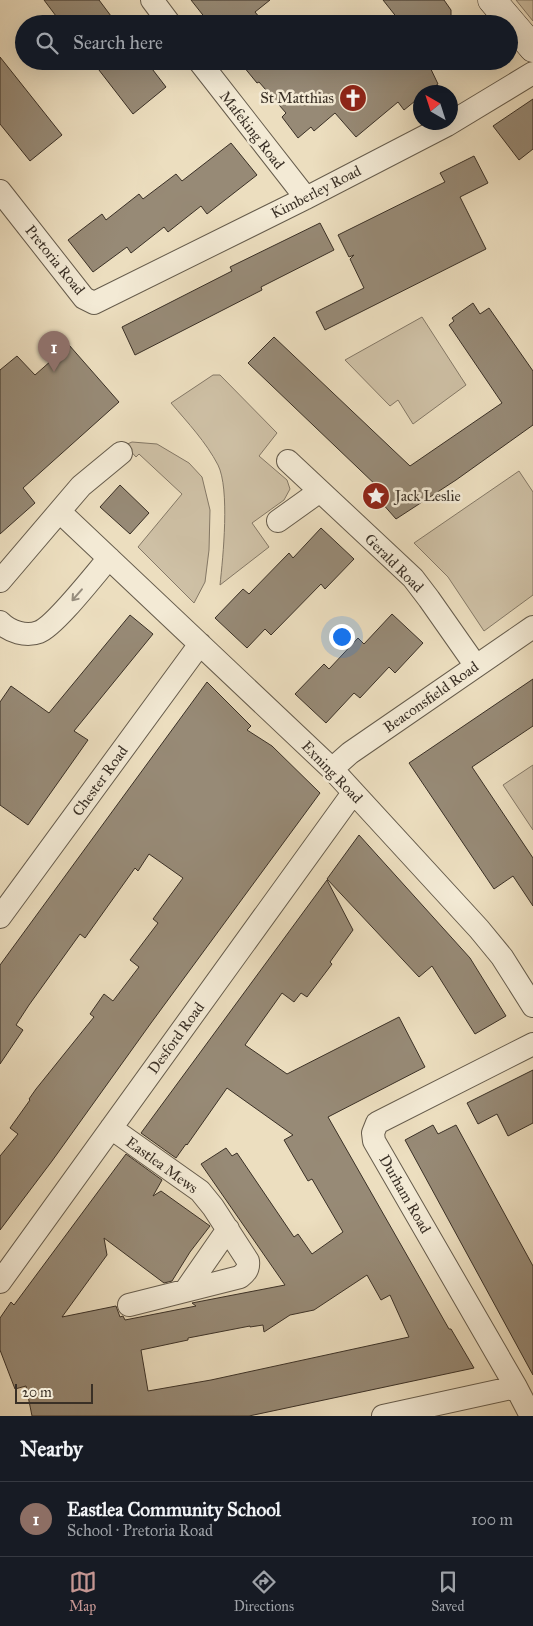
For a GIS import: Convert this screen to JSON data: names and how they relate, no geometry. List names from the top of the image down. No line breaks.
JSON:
{"streets":{"street":["Mafeking Road","Kimberley Road","Pretoria Road","Gerald Road","Beaconsfield Road","Exning Road","Chester Road","Desford Road","Eastlea Mews","Durham Road"]},"crossings":[["Mafeking Road","Kimberley Road"],["Kimberley Road","Pretoria Road"],["Gerald Road","Beaconsfield Road"],["Beaconsfield Road","Exning Road"],["Exning Road","Chester Road"],["Exning Road","Desford Road"],["Desford Road","Eastlea Mews"]],"places":{"church":["St Matthias"],"place":["Jack Leslie"]},"scale_bar":"20 m","north":"top left","page":{"search":"Search here","pins":"1","scale":"20 m","heading":"Nearby","list":[{"mark":"1","name":"Eastlea Community School","note":"School · Pretoria Road","value":"100 m"}],"nav":["Map","Directions","Saved"]}}
